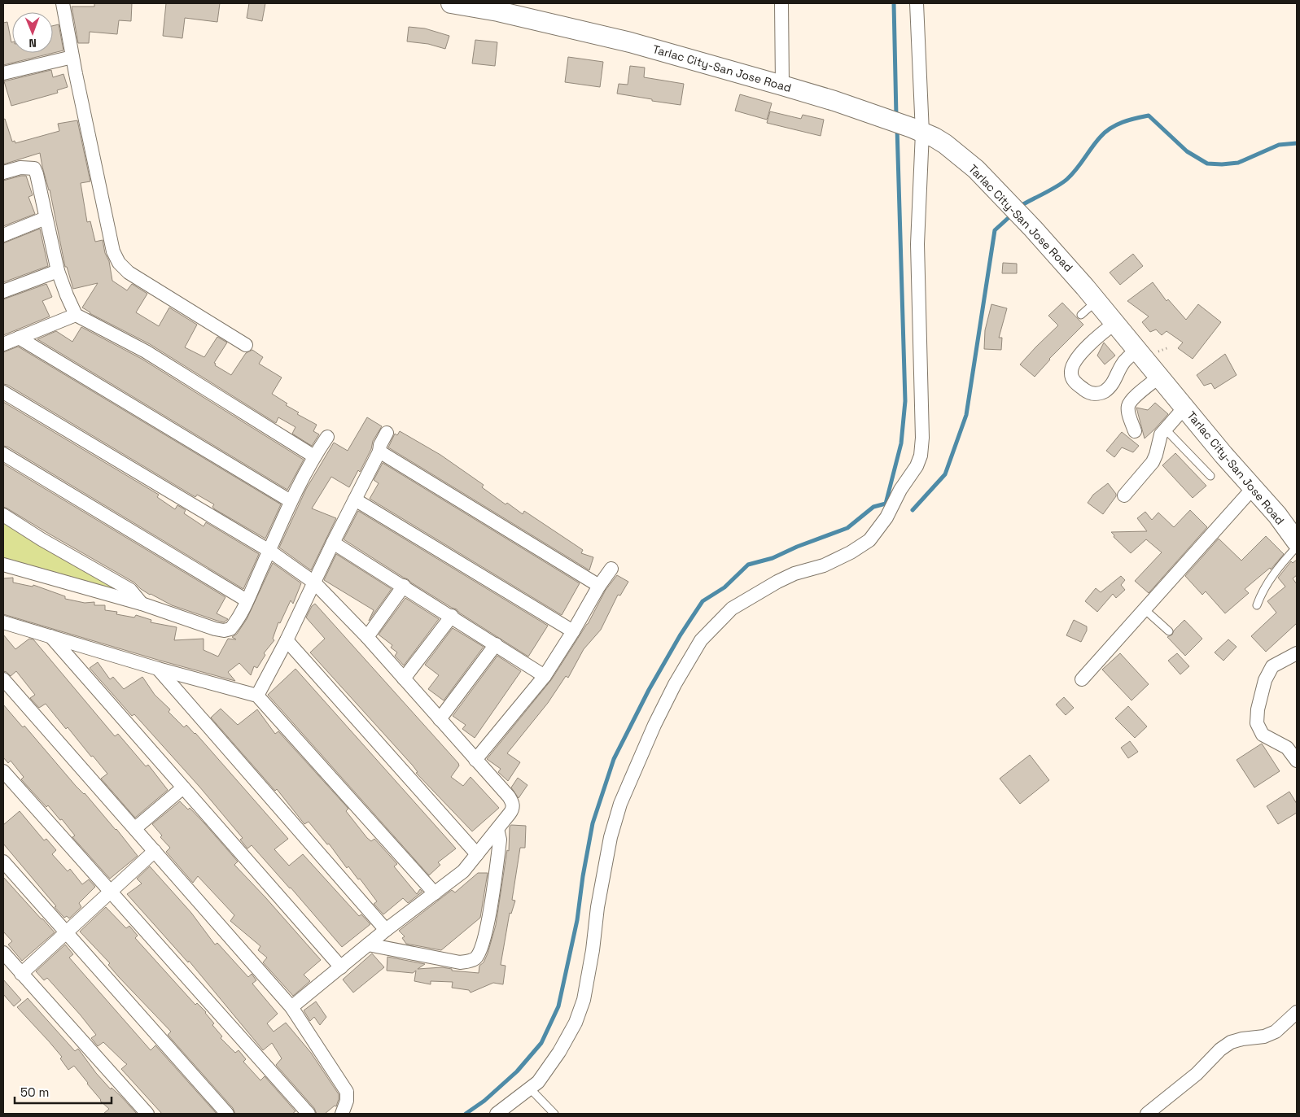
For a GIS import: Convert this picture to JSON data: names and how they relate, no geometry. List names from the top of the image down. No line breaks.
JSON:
{"streets":{"main road":["Tarlac City-San Jose Road"]},"scale_bar":"50 m","north":"bottom"}
